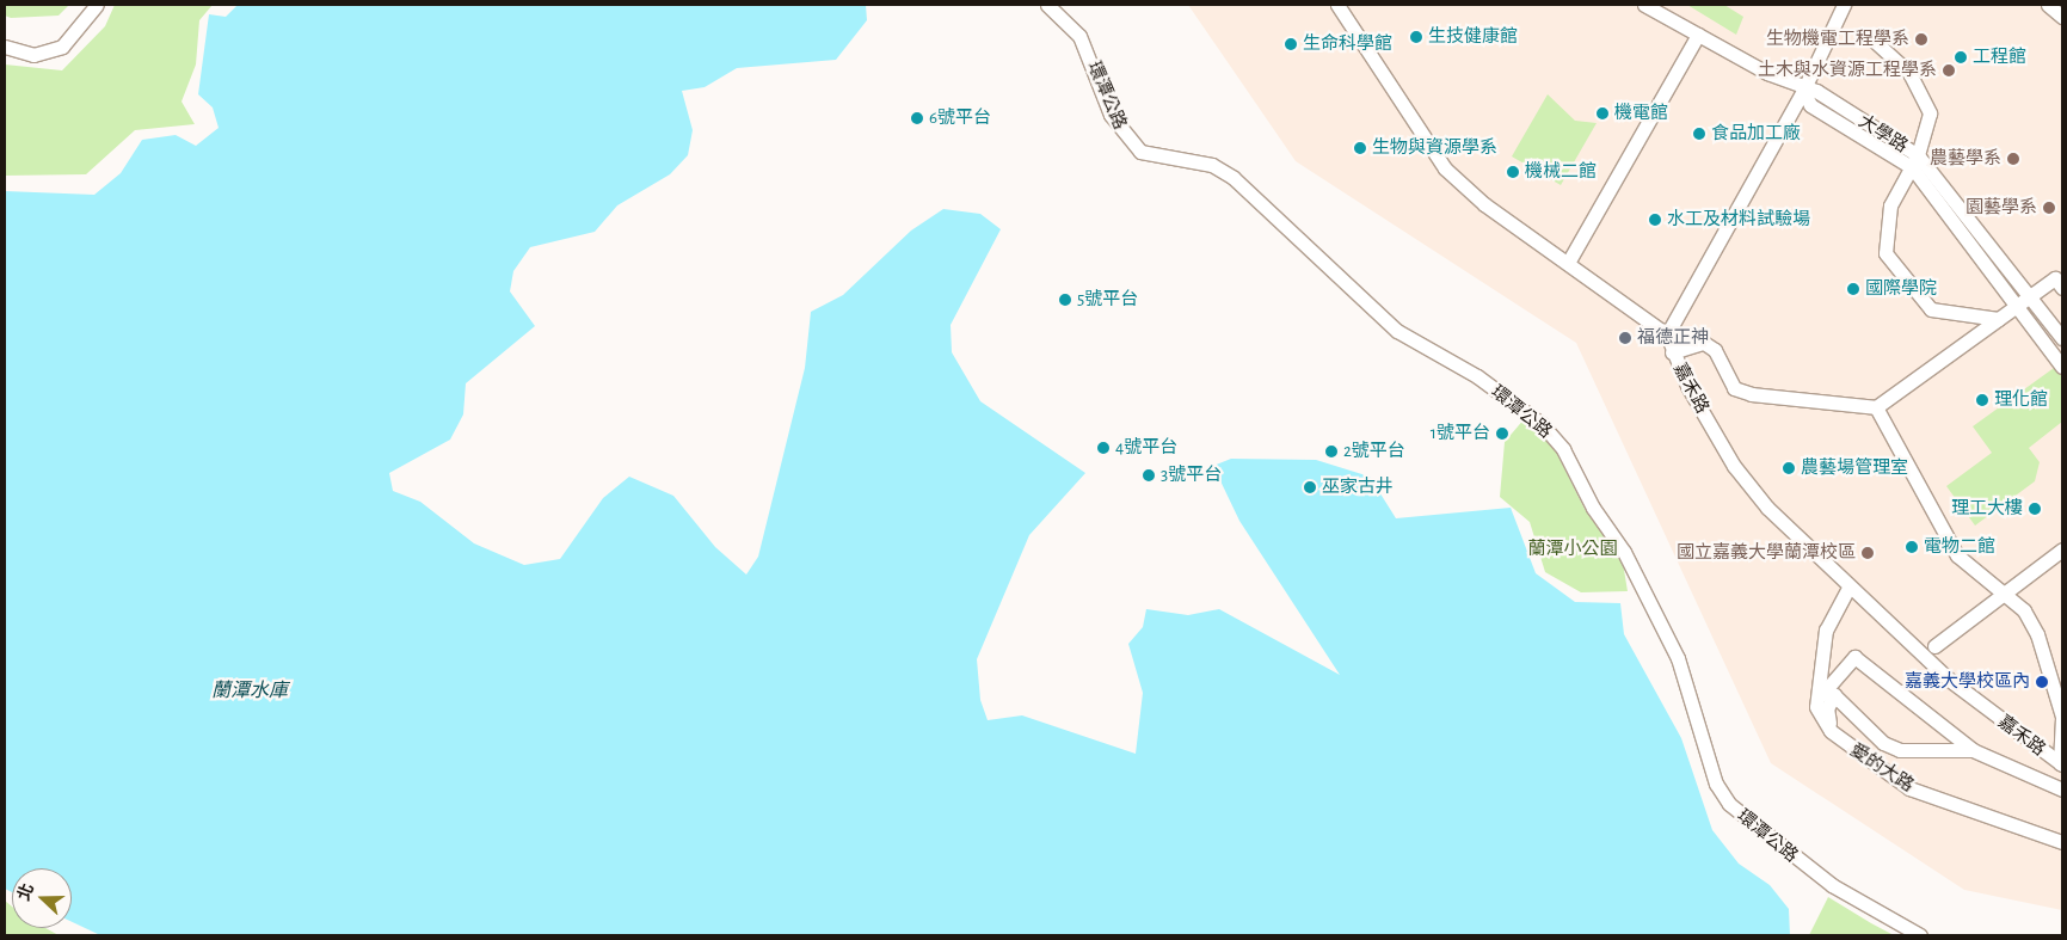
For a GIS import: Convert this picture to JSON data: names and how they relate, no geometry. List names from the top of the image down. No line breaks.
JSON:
{"streets":{"street":["環潭公路","大學路","嘉禾路","愛的大路"]},"water":["蘭潭水庫"],"parks":["蘭潭小公園"],"places":["生技健康館","生物機電工程學系","生命科學館","工程館","土木與水資源工程學系","機電館","6號平台","食品加工廠","生物與資源學系","農藝學系","機械二館","園藝學系","水工及材料試驗場","國際學院","5號平台","福德正神","理化館","1號平台","4號平台","2號平台","農藝場管理室","3號平台","巫家古井","理工大樓","電物二館","國立嘉義大學蘭潭校區","嘉義大學校區內"],"north":"left"}
